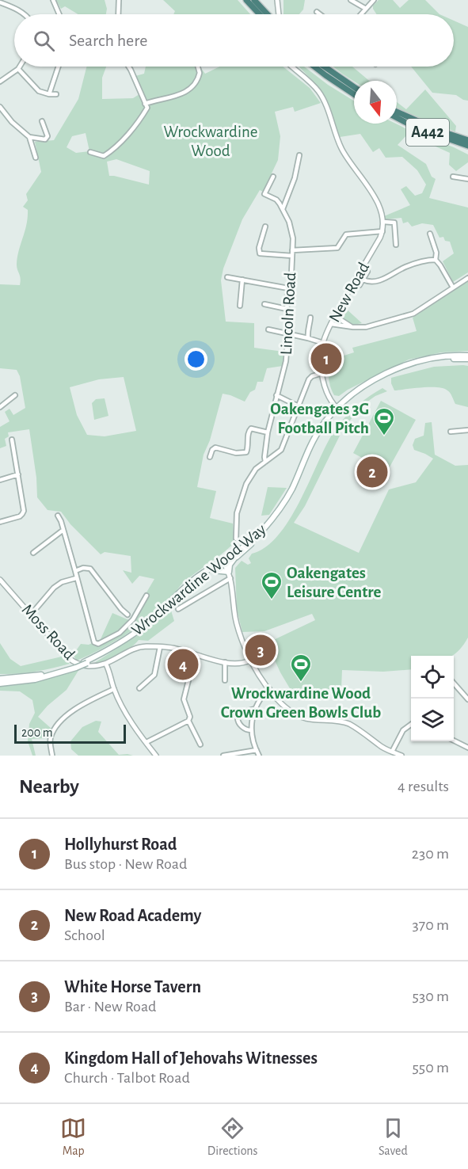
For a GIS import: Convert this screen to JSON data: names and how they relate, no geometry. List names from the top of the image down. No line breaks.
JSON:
{"streets":{"highway":["A442"],"main road":["Wrockwardine Wood Way"],"street":["New Road","Lincoln Road","Moss Road"]},"crossings":[["New Road","Wrockwardine Wood Way"]],"parks":["Wrockwardine Wood"],"places":{"sports":["Oakengates 3G Football Pitch","Oakengates Leisure Centre","Wrockwardine Wood Crown Green Bowls Club"]},"scale_bar":"200 m","north":"bottom","page":{"search":"Search here","pins":["1","2","3","4"],"scale":"200 m","heading":["Nearby","4 results"],"list":[{"mark":"1","name":"Hollyhurst Road","note":"Bus stop · New Road","value":"230 m"},{"mark":"2","name":"New Road Academy","note":"School","value":"370 m"},{"mark":"3","name":"White Horse Tavern","note":"Bar · New Road","value":"530 m"},{"mark":"4","name":"Kingdom Hall of Jehovahs Witnesses","note":"Church · Talbot Road","value":"550 m"}],"nav":["Map","Directions","Saved"]}}
